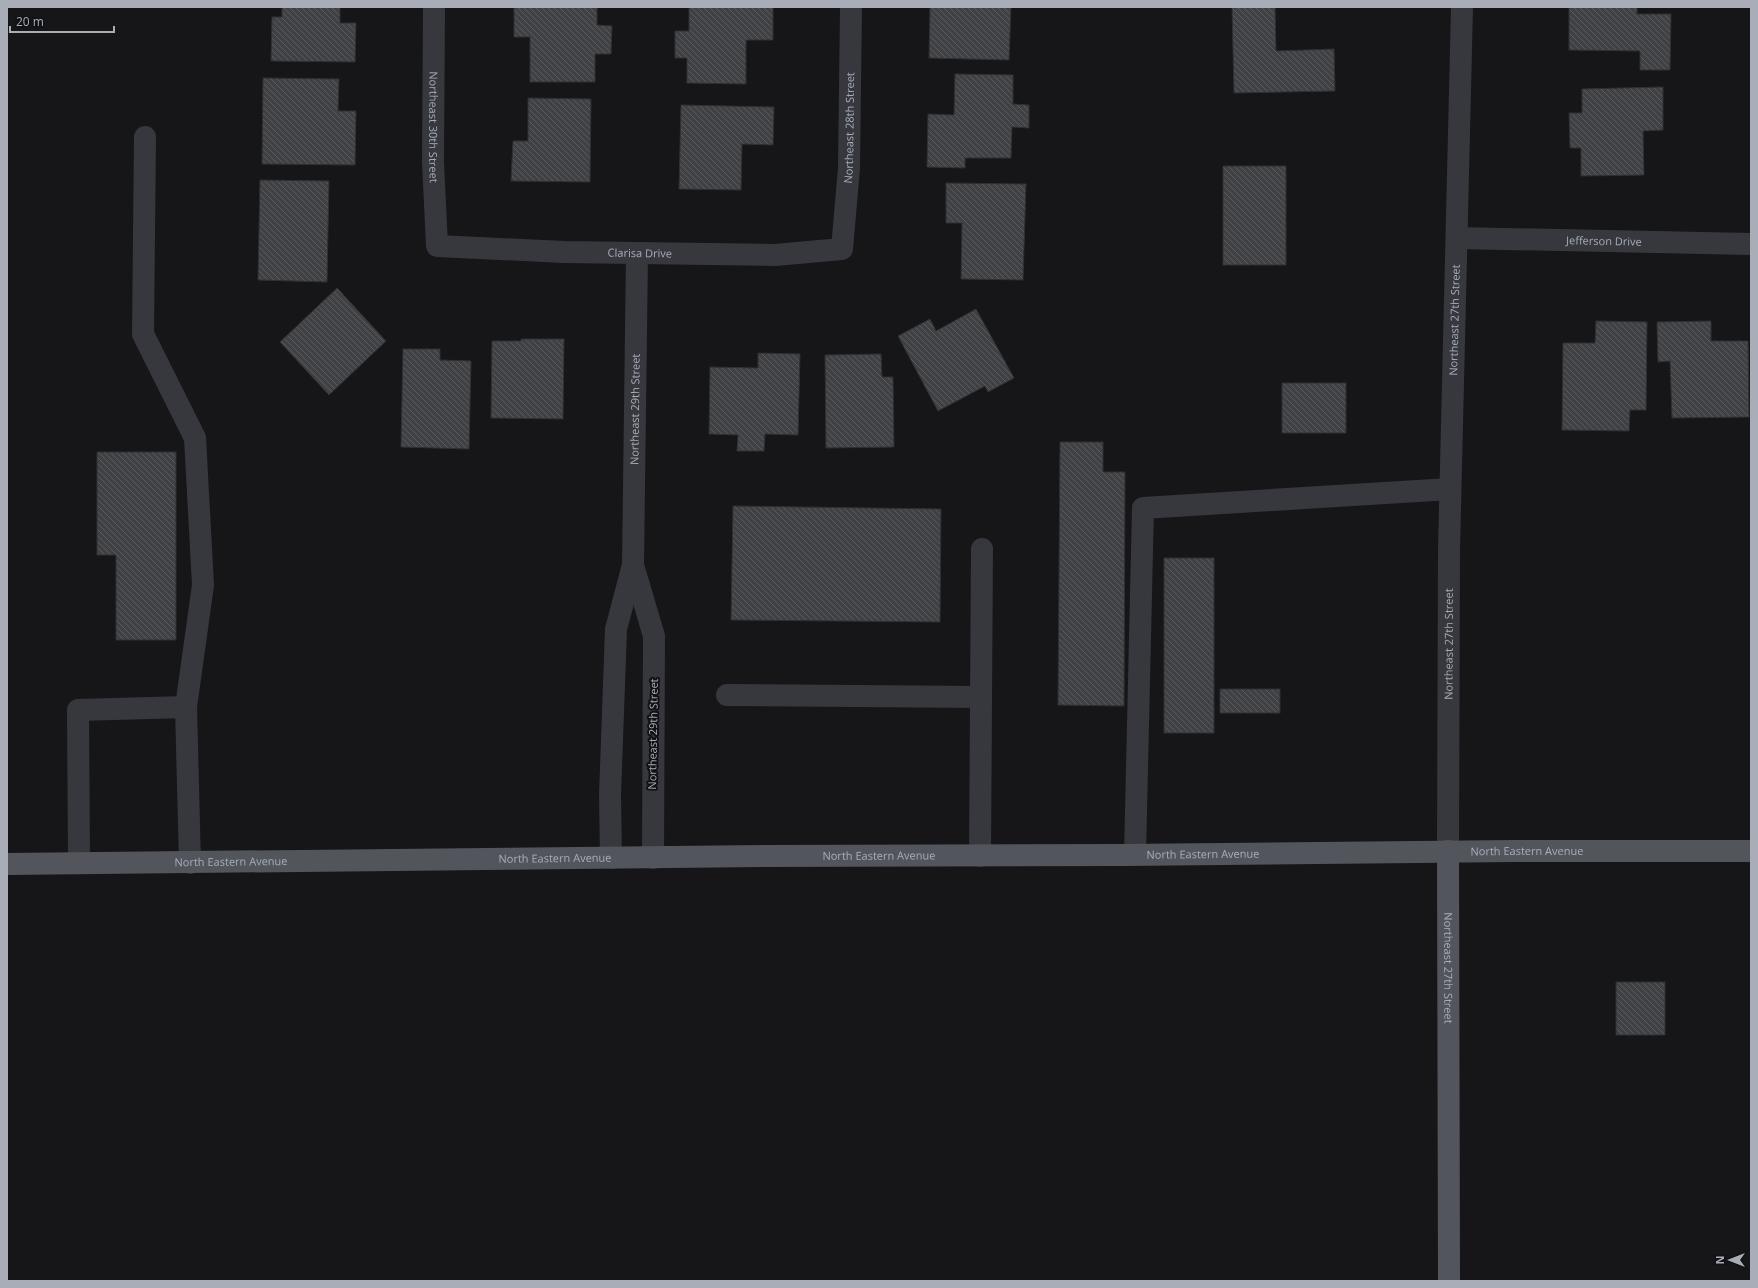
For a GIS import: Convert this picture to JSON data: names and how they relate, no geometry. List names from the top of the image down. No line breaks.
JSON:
{"streets":{"main road":["Northeast 27th Street","North Eastern Avenue"],"street":["Northeast 30th Street","Northeast 28th Street","Jefferson Drive","Clarisa Drive","Northeast 29th Street"]},"crossings":[["Northeast 30th Street","Clarisa Drive"],["Northeast 28th Street","Clarisa Drive"],["Jefferson Drive","Northeast 27th Street"],["Clarisa Drive","Northeast 29th Street"],["Northeast 27th Street","North Eastern Avenue"],["Northeast 29th Street","North Eastern Avenue"]],"scale_bar":"20 m","north":"left"}
